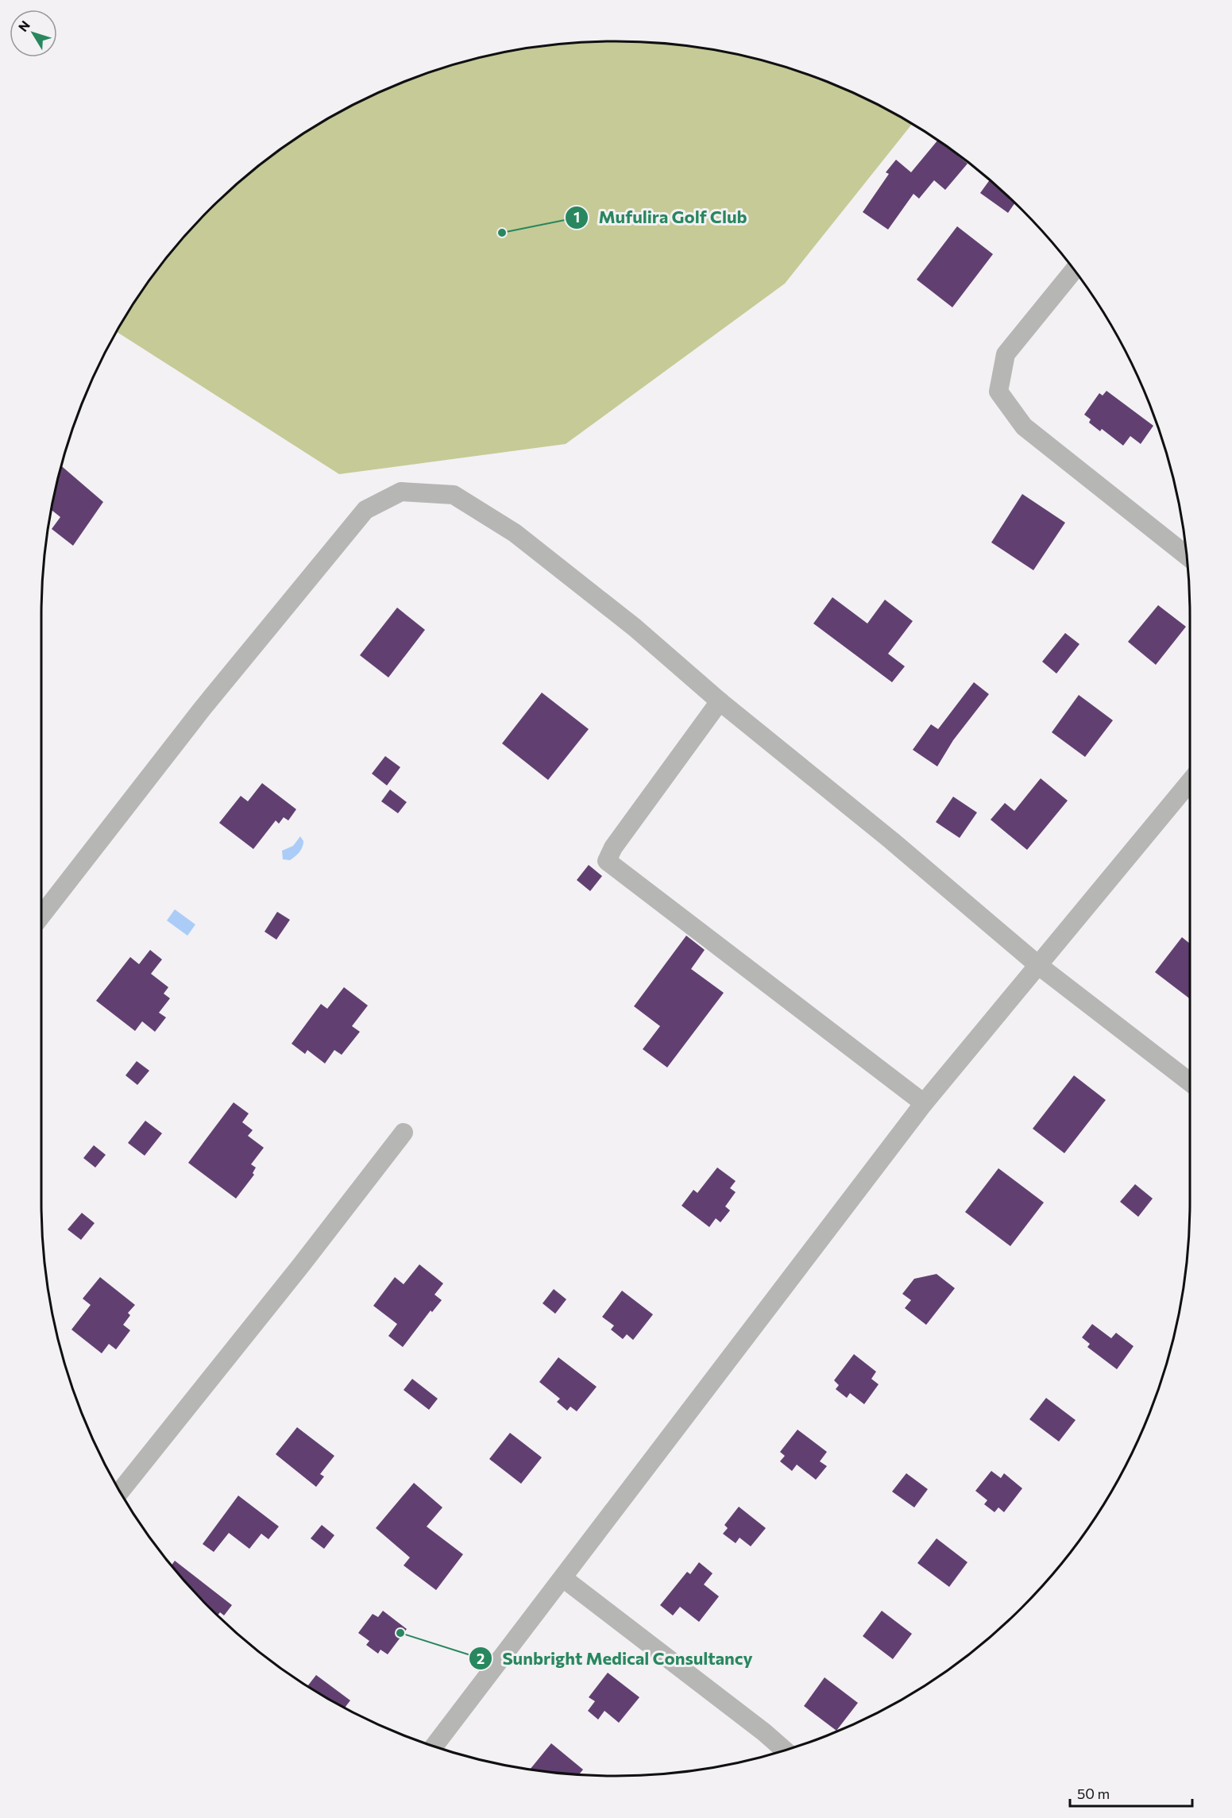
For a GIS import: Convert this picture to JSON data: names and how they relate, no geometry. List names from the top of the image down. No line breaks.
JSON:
{"places":["Mufulira Golf Club","Sunbright Medical Consultancy"],"scale_bar":"50 m","north":"top left"}
